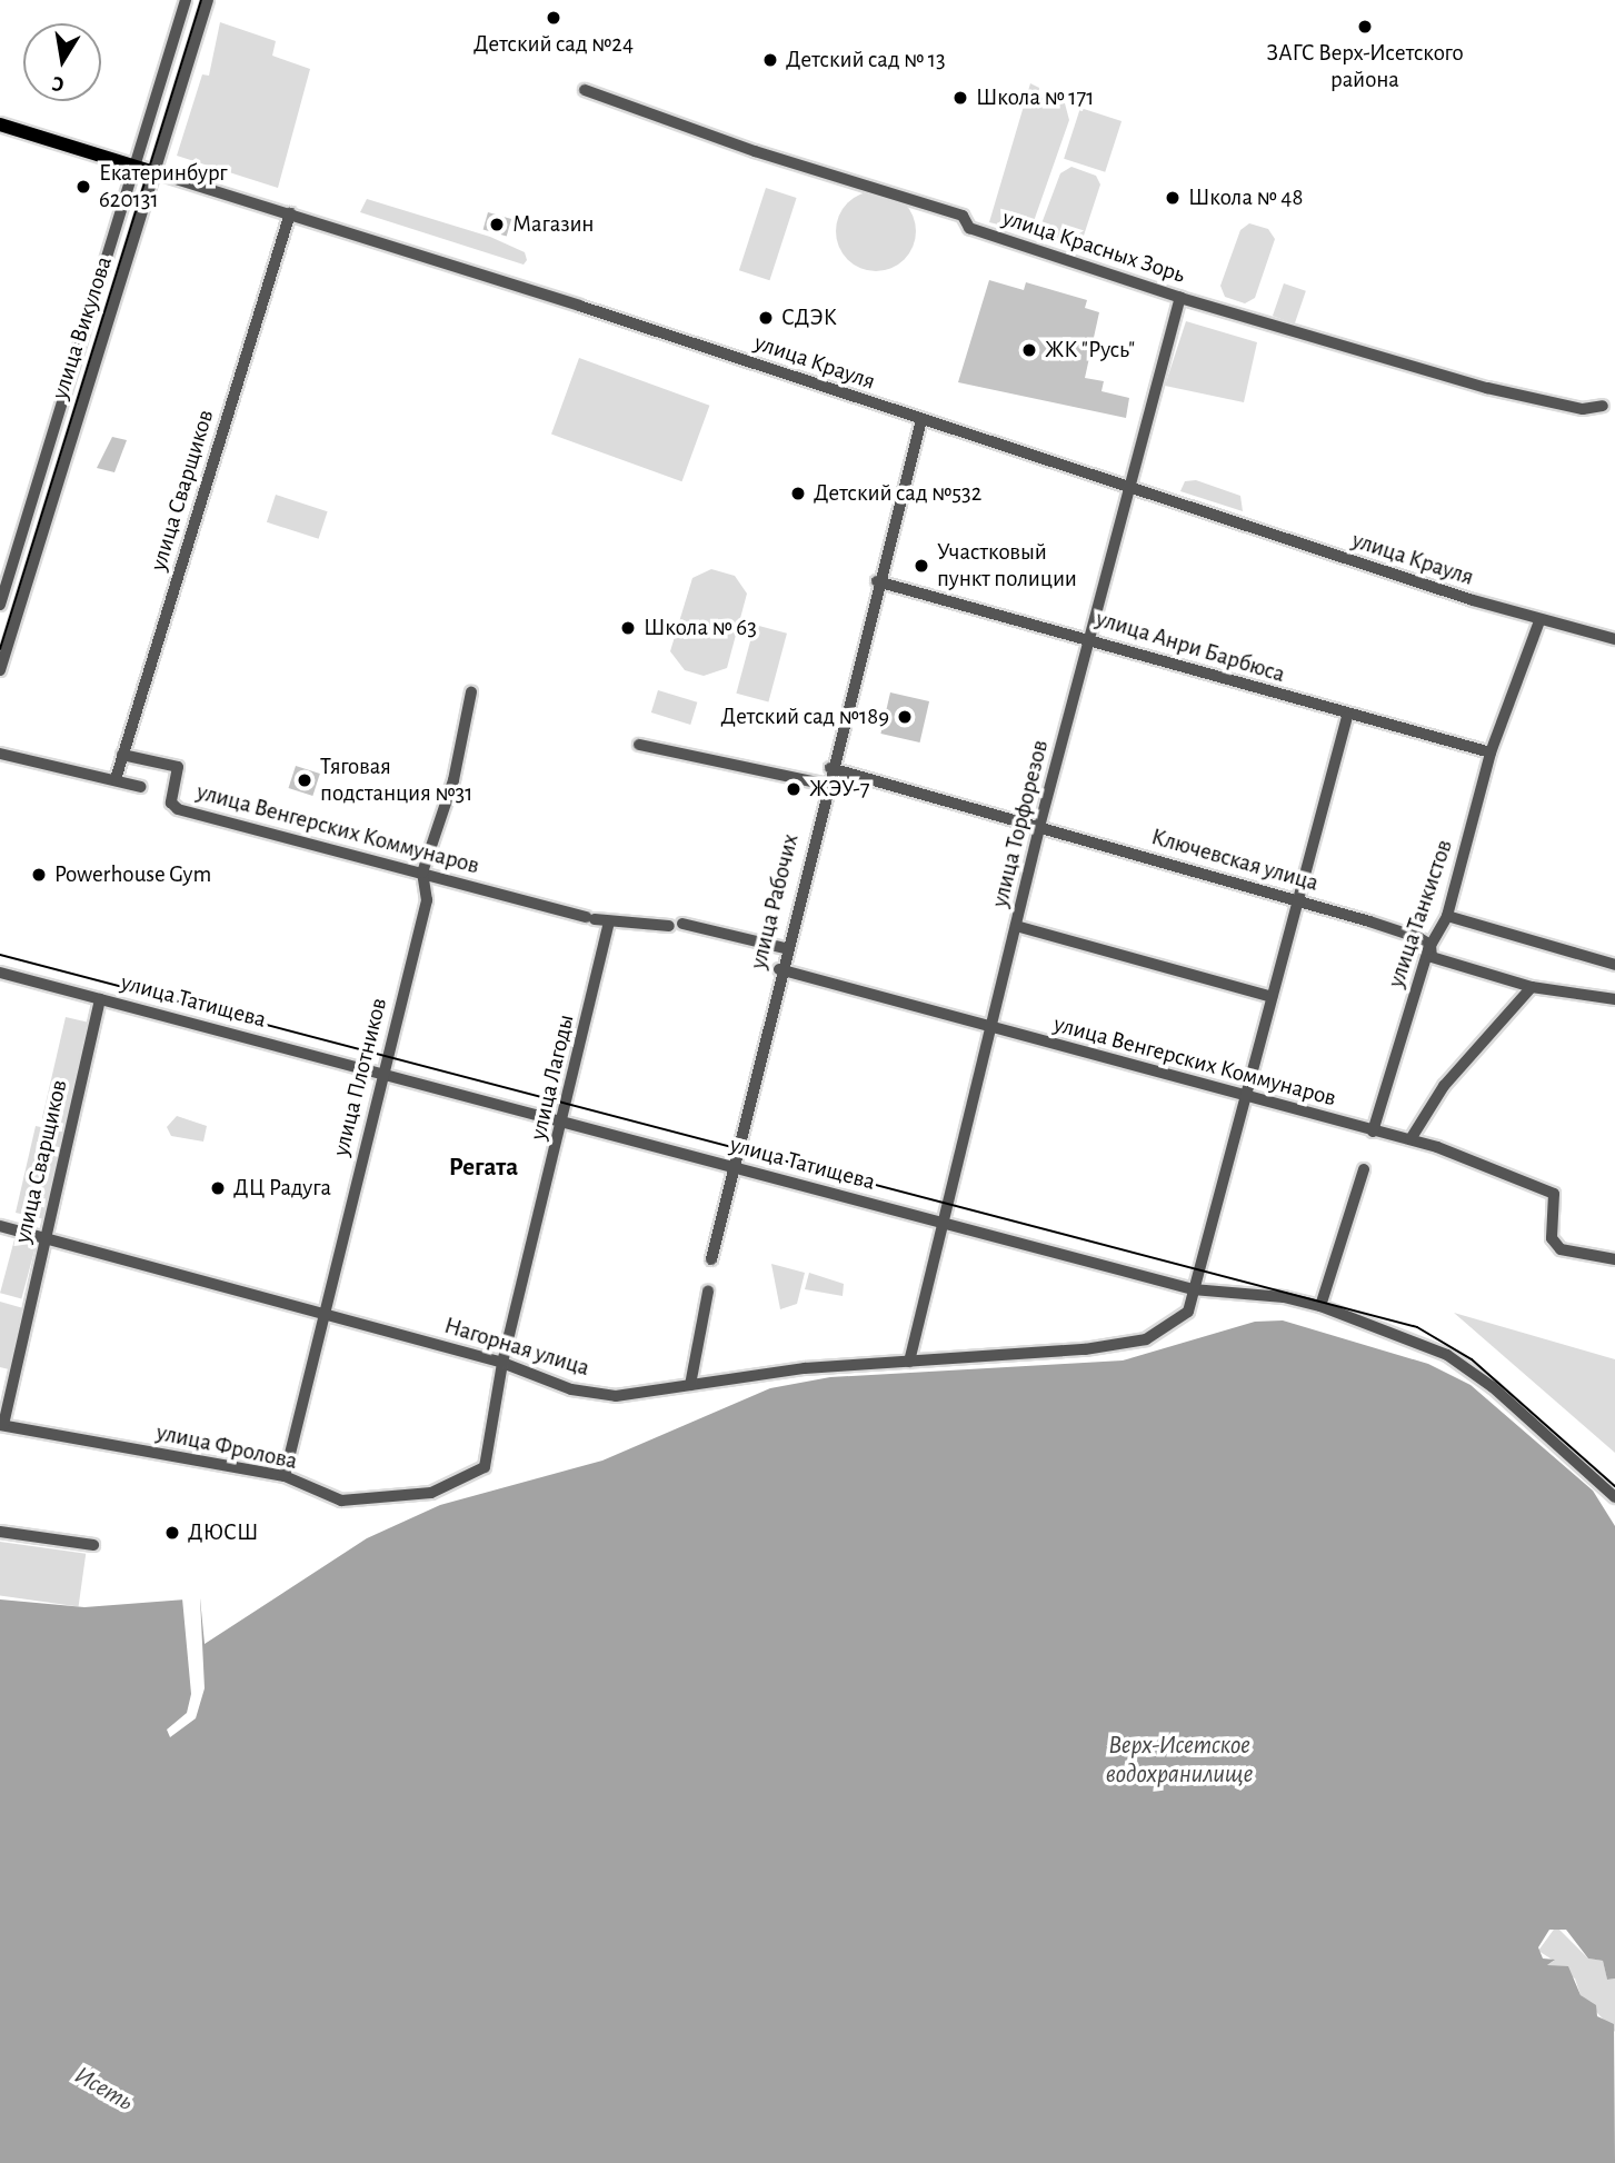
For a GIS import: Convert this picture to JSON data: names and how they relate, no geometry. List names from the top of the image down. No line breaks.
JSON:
{"streets":{"main road":["улица Крауля"],"street":["улица Красных Зорь","улица Викулова","улица Сварщиков","улица Анри Барбюса","улица Торфорезов","улица Венгерских Коммунаров","Ключевская улица","улица Рабочих","улица Танкистов","улица Татищева","улица Плотников","улица Лагоды","Нагорная улица","улица Фролова"]},"crossings":[["улица Красных Зорь","улица Торфорезов"],["улица Викулова","улица Крауля"],["улица Крауля","улица Сварщиков"],["улица Крауля","улица Торфорезов"],["улица Крауля","улица Рабочих"],["улица Крауля","улица Танкистов"],["улица Сварщиков","улица Венгерских Коммунаров"],["улица Сварщиков","улица Татищева"],["улица Сварщиков","Нагорная улица"],["улица Сварщиков","улица Фролова"],["улица Анри Барбюса","улица Торфорезов"],["улица Анри Барбюса","улица Рабочих"],["улица Анри Барбюса","улица Танкистов"],["улица Анри Барбюса","Нагорная улица"],["улица Торфорезов","улица Венгерских Коммунаров"],["улица Торфорезов","Ключевская улица"],["улица Торфорезов","улица Татищева"],["улица Торфорезов","Нагорная улица"],["улица Венгерских Коммунаров","улица Рабочих"],["улица Венгерских Коммунаров","улица Танкистов"],["улица Венгерских Коммунаров","улица Плотников"],["улица Венгерских Коммунаров","улица Лагоды"],["улица Венгерских Коммунаров","Нагорная улица"],["Ключевская улица","улица Рабочих"],["Ключевская улица","улица Танкистов"],["Ключевская улица","Нагорная улица"],["улица Рабочих","улица Татищева"],["улица Татищева","улица Плотников"],["улица Татищева","улица Лагоды"],["улица Татищева","Нагорная улица"],["улица Плотников","Нагорная улица"],["улица Плотников","улица Фролова"],["улица Лагоды","Нагорная улица"],["улица Лагоды","улица Фролова"]],"districts":["Регата"],"water":["Верх-Исетское водохранилище","Исеть"],"places":["Детский сад №24","ЗАГС Верх-Исетского района","Детский сад № 13","Школа № 171","Екатеринбург 620131","Школа № 48","Магазин","СДЭК","ЖК \"Русь\"","Детский сад №532","Участковый пункт полиции","Школа № 63","Детский сад №189","Тяговая подстанция №31","ЖЭУ-7","Powerhouse Gym","ДЦ Радуга","ДЮСШ"],"north":"bottom"}
